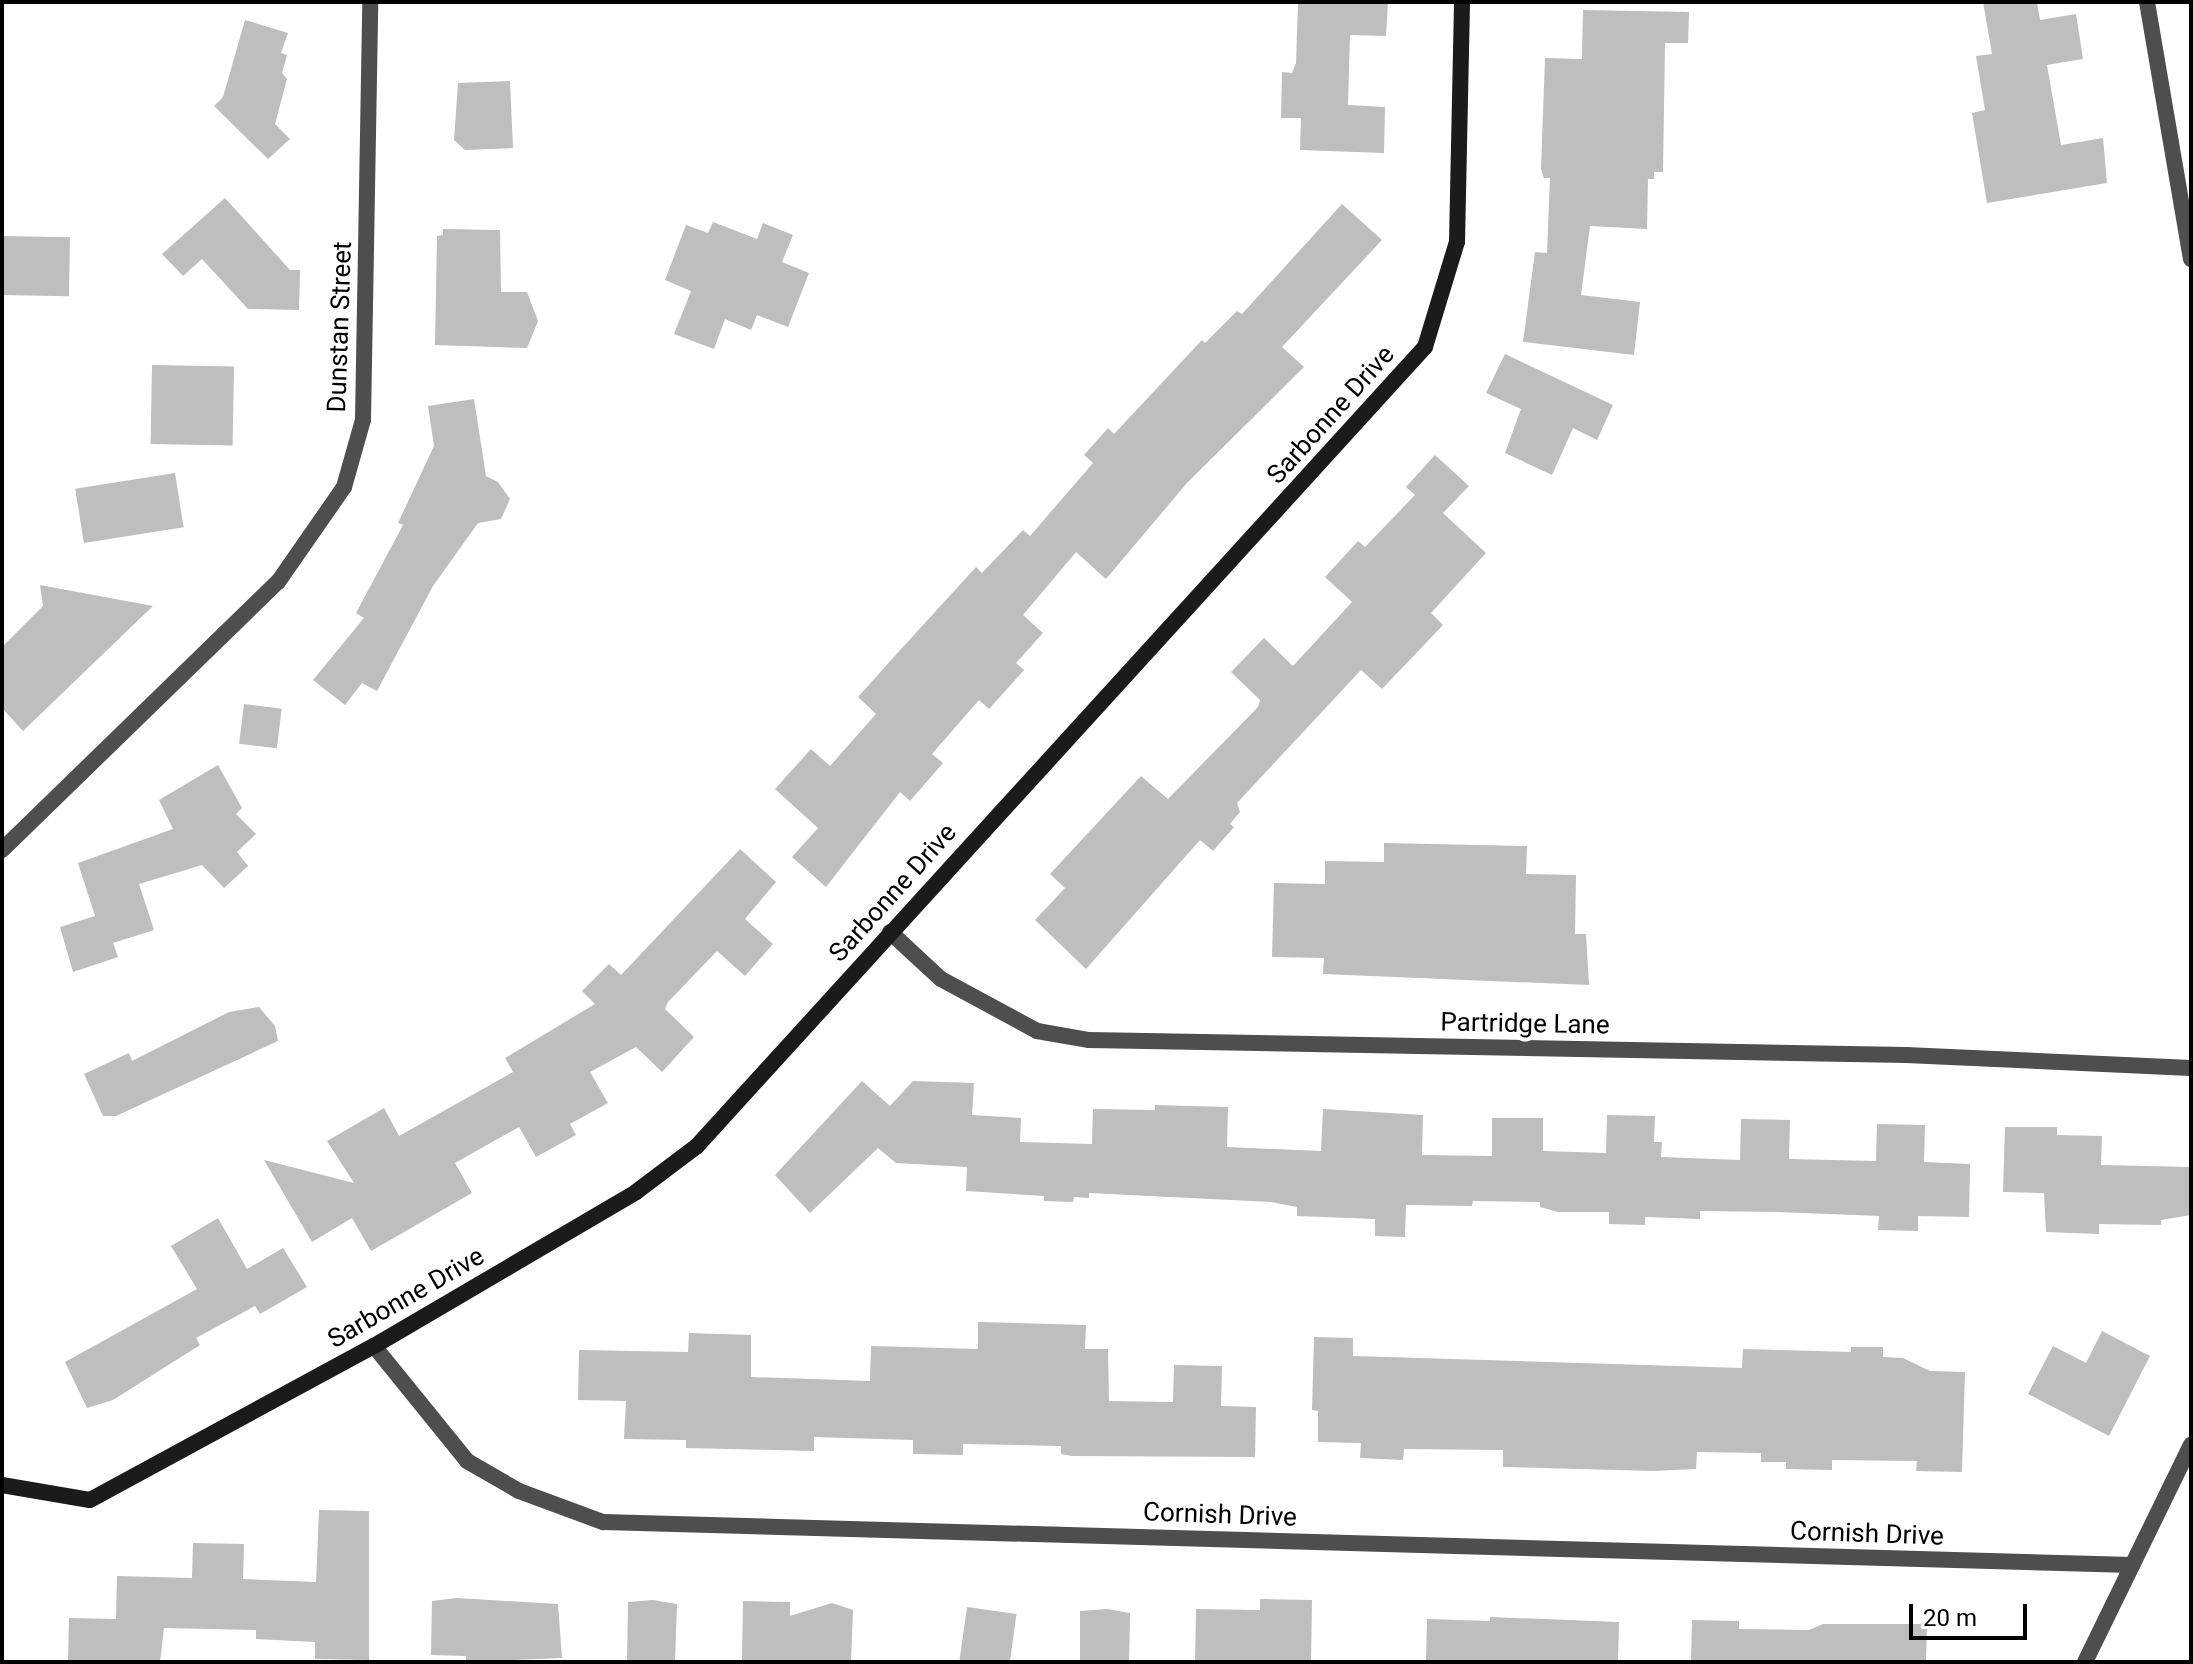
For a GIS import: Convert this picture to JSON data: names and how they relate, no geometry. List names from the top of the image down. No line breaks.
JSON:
{"streets":{"street":["Dunstan Street","Sarbonne Drive","Partridge Lane","Cornish Drive"]},"crossings":[["Sarbonne Drive","Partridge Lane"],["Sarbonne Drive","Cornish Drive"]],"scale_bar":"20 m"}
